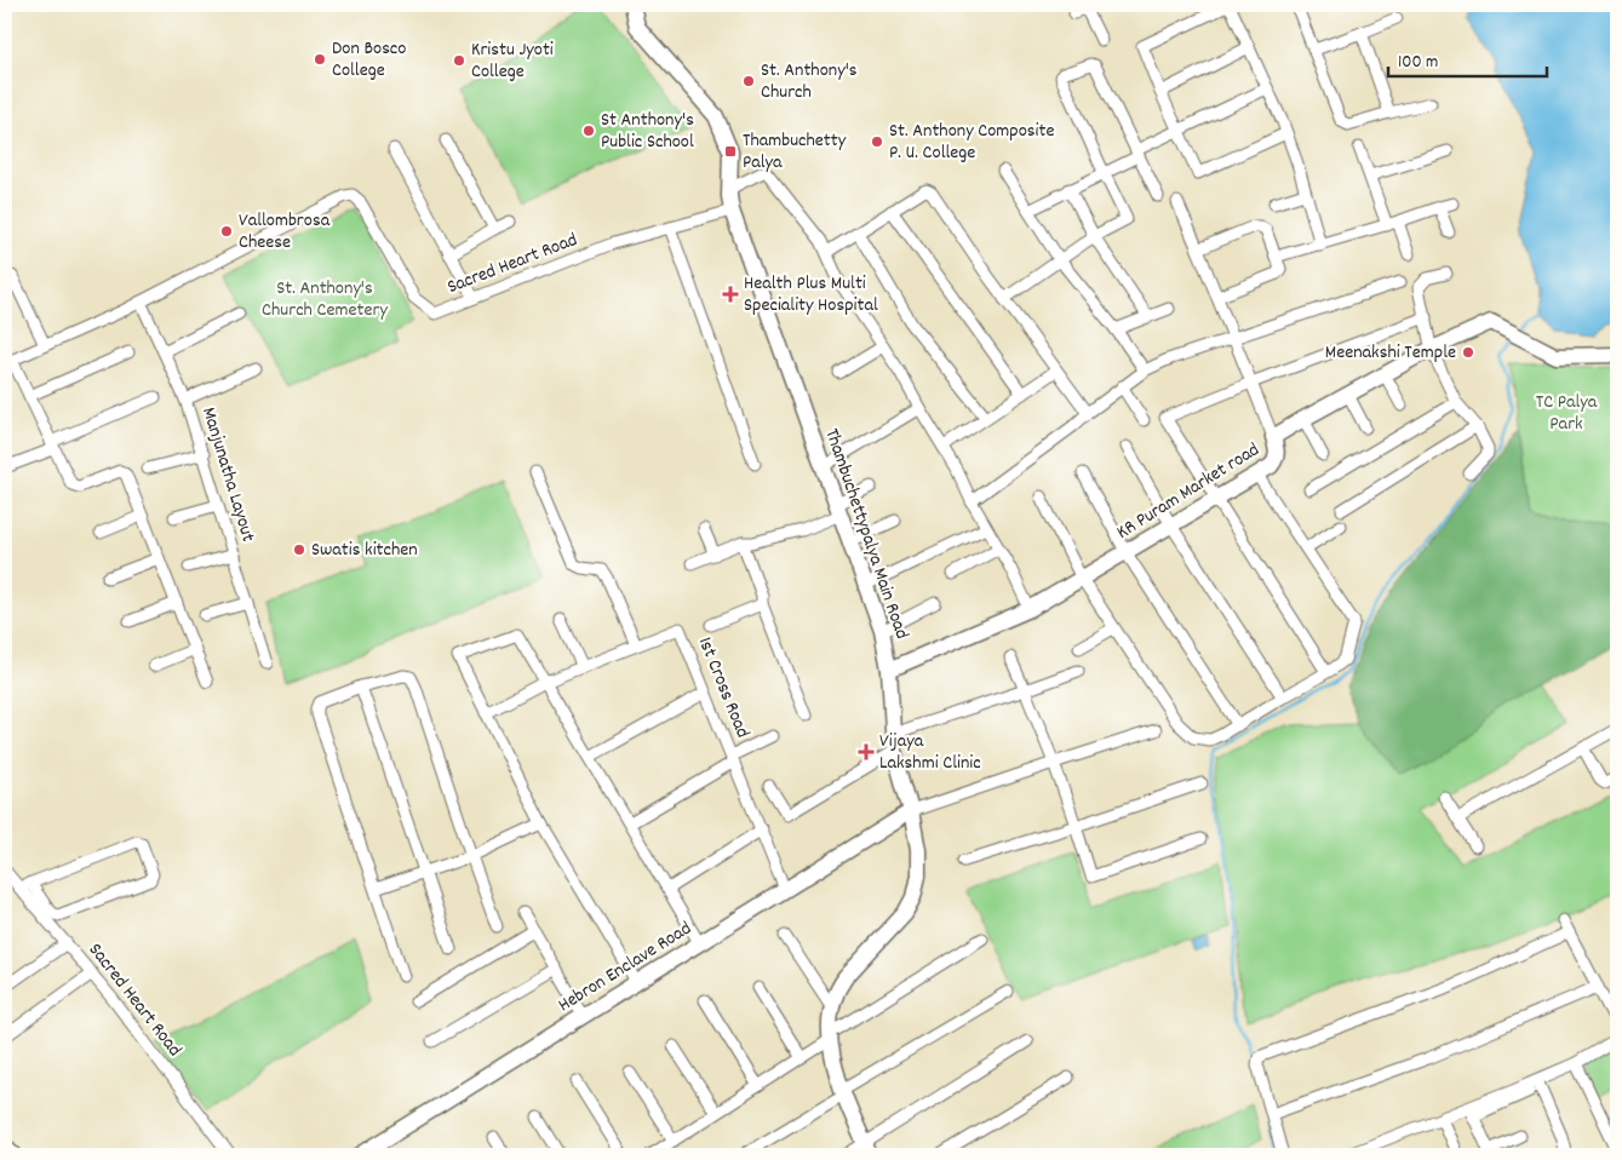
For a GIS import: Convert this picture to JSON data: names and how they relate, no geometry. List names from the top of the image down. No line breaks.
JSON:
{"streets":{"street":["Sacred Heart Road","Manjunatha Layout","KR Puram Market road","Thambuchettypalya Main Road","1st Cross Road","Hebron Enclave Road"]},"crossings":[["Sacred Heart Road","Manjunatha Layout"],["Sacred Heart Road","Thambuchettypalya Main Road"],["KR Puram Market road","Thambuchettypalya Main Road"],["Thambuchettypalya Main Road","Hebron Enclave Road"],["1st Cross Road","Hebron Enclave Road"]],"parks":["St. Anthony's Church Cemetery","TC Palya Park"],"places":{"other":["Don Bosco College","Kristu Jyoti College","St. Anthony's Church","St Anthony's Public School","St. Anthony Composite P. U. College","Vallombrosa Cheese","Meenakshi Temple","Swatis kitchen"],"transit":["Thambuchetty Palya"],"health":["Health Plus Multi Speciality Hospital","Vijaya Lakshmi Clinic"]},"scale_bar":"100 m"}
